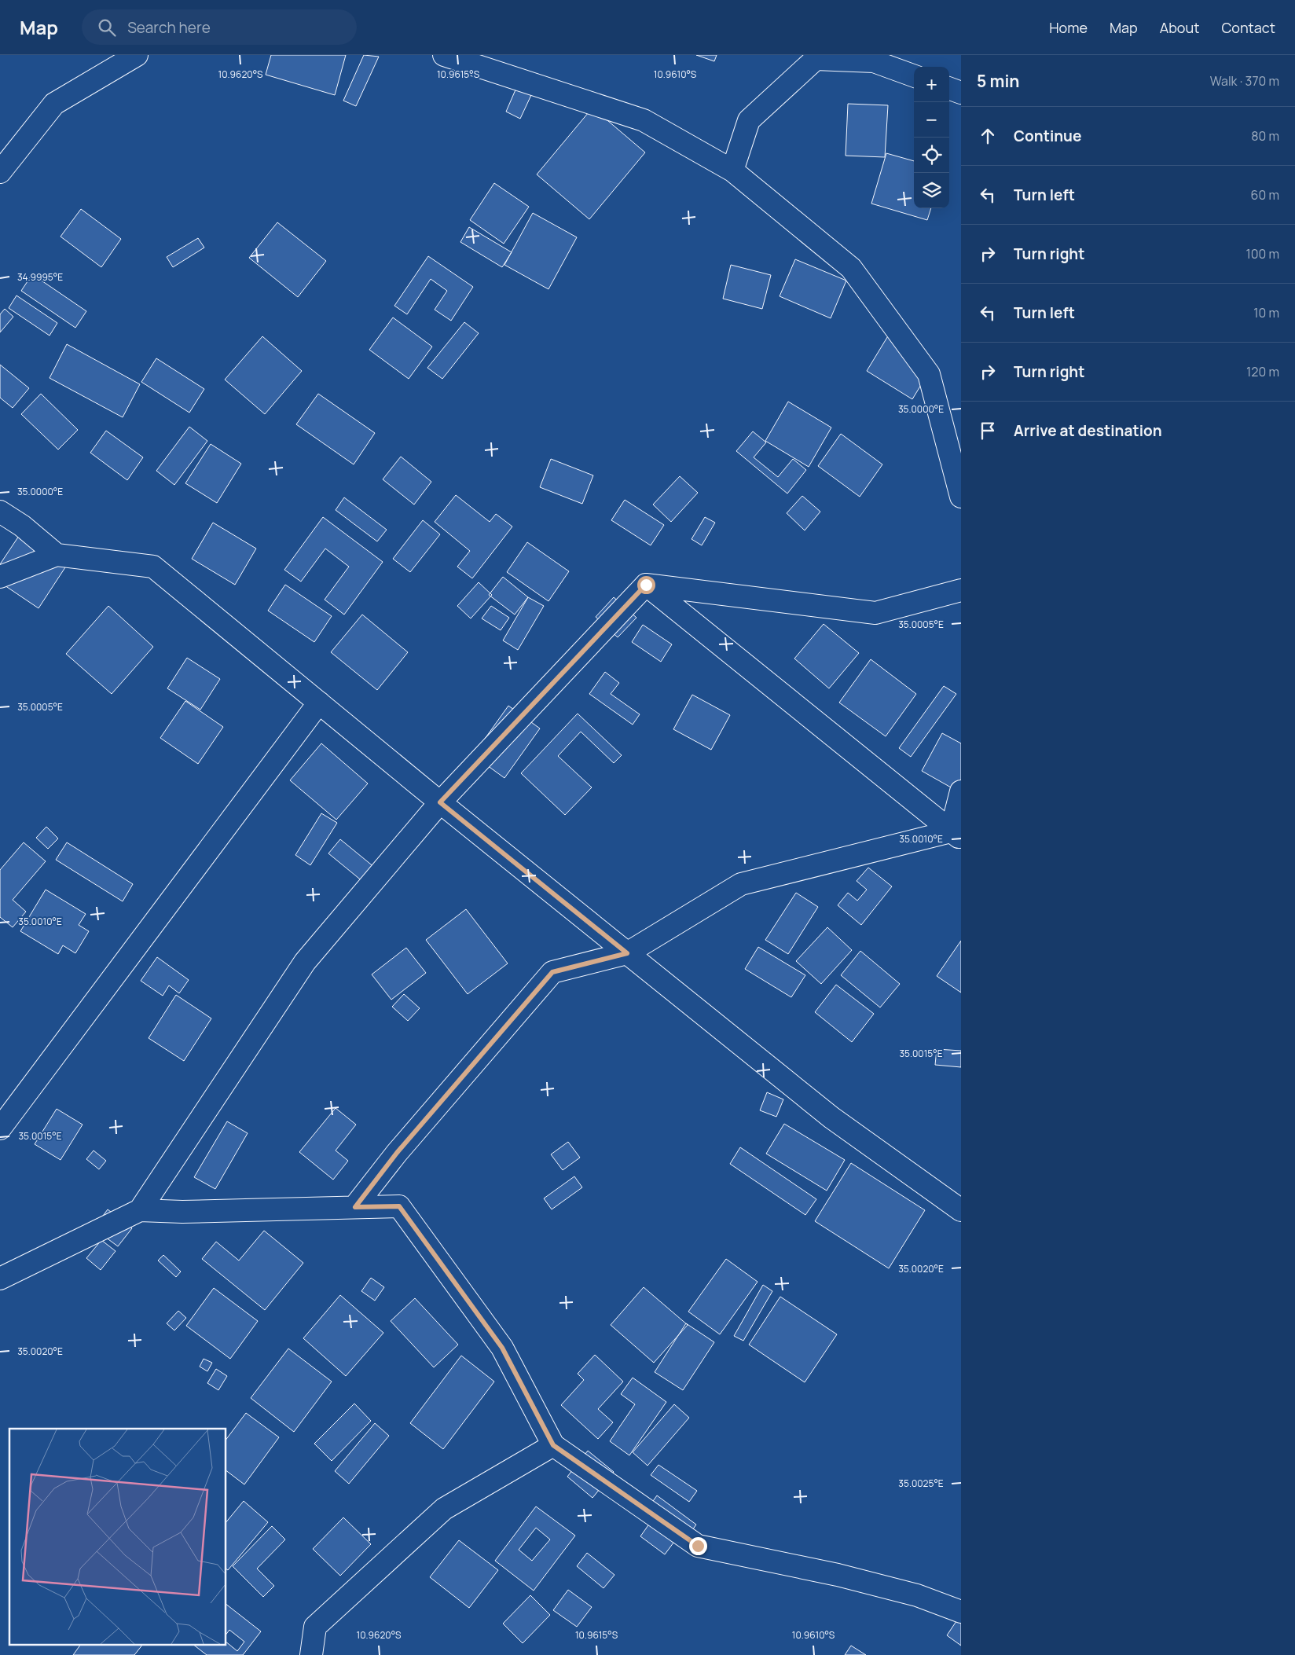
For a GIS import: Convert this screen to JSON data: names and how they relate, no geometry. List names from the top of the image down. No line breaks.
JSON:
{"page":{"header":"Map","search":"Search here","nav":["Home","Map","About","Contact"],"heading":["5 min","Walk · 370 m"],"map_buttons":["+","−"],"list":[["Continue","80 m"],["Turn left","60 m"],["Turn right","100 m"],["Turn left","10 m"],["Turn right","120 m"],"Arrive at destination"]},"coordinates":["10.9620°S","10.9615°S","10.9610°S","34.9995°E","35.0000°E","35.0005°E","35.0010°E","35.0015°E","35.0020°E","35.0025°E"]}
